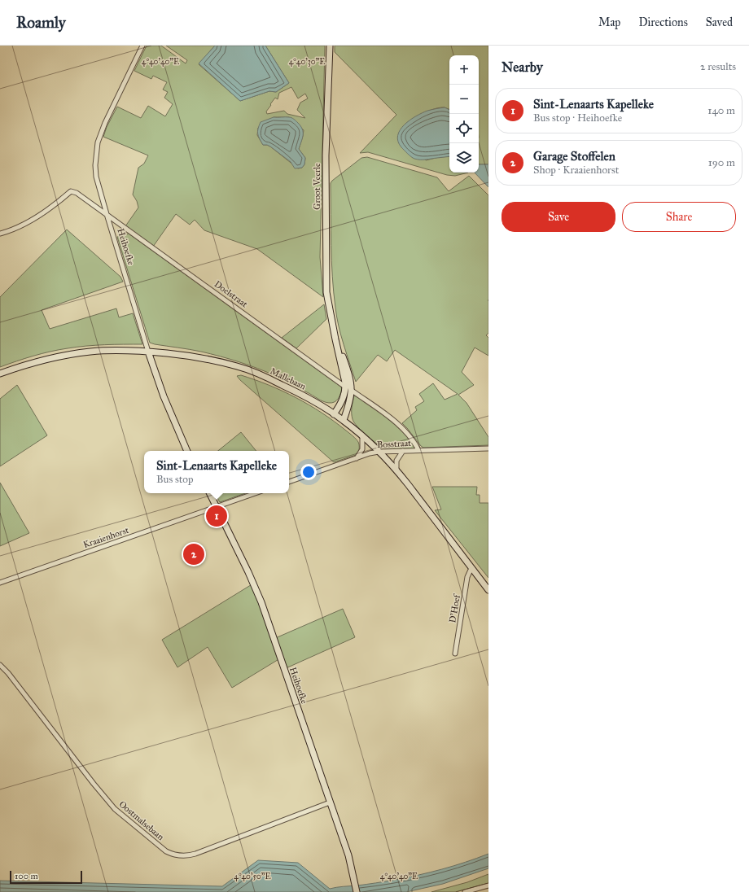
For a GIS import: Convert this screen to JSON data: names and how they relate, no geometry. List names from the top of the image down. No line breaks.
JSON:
{"streets":{"main road":["Groot Veerle","Heihoefke","Mallebaan"],"street":["Doelstraat","Bosstraat","Kraaienhorst","D'Hoef","Oostmalsebaan"]},"crossings":[["Groot Veerle","Doelstraat"],["Groot Veerle","Mallebaan"],["Heihoefke","Doelstraat"],["Heihoefke","Mallebaan"],["Heihoefke","Kraaienhorst"],["Heihoefke","Oostmalsebaan"],["Doelstraat","Bosstraat"],["Mallebaan","Bosstraat"],["Mallebaan","D'Hoef"]],"scale_bar":"100 m","page":{"header":"Roamly","nav":["Map","Directions","Saved"],"heading":["Nearby","2 results"],"map_buttons":["+","−"],"list":[{"mark":"1","name":"Sint-Lenaarts Kapelleke","note":"Bus stop · Heihoefke","value":"140 m"},{"mark":"2","name":"Garage Stoffelen","note":"Shop · Kraaienhorst","value":"190 m"}],"buttons":["Save","Share"],"popup":["Sint-Lenaarts Kapelleke","Bus stop"],"pins":["1","2"],"scale":"100 m"},"coordinates":["4°40'40\"E","4°40'30\"E","4°40'50\"E"]}
